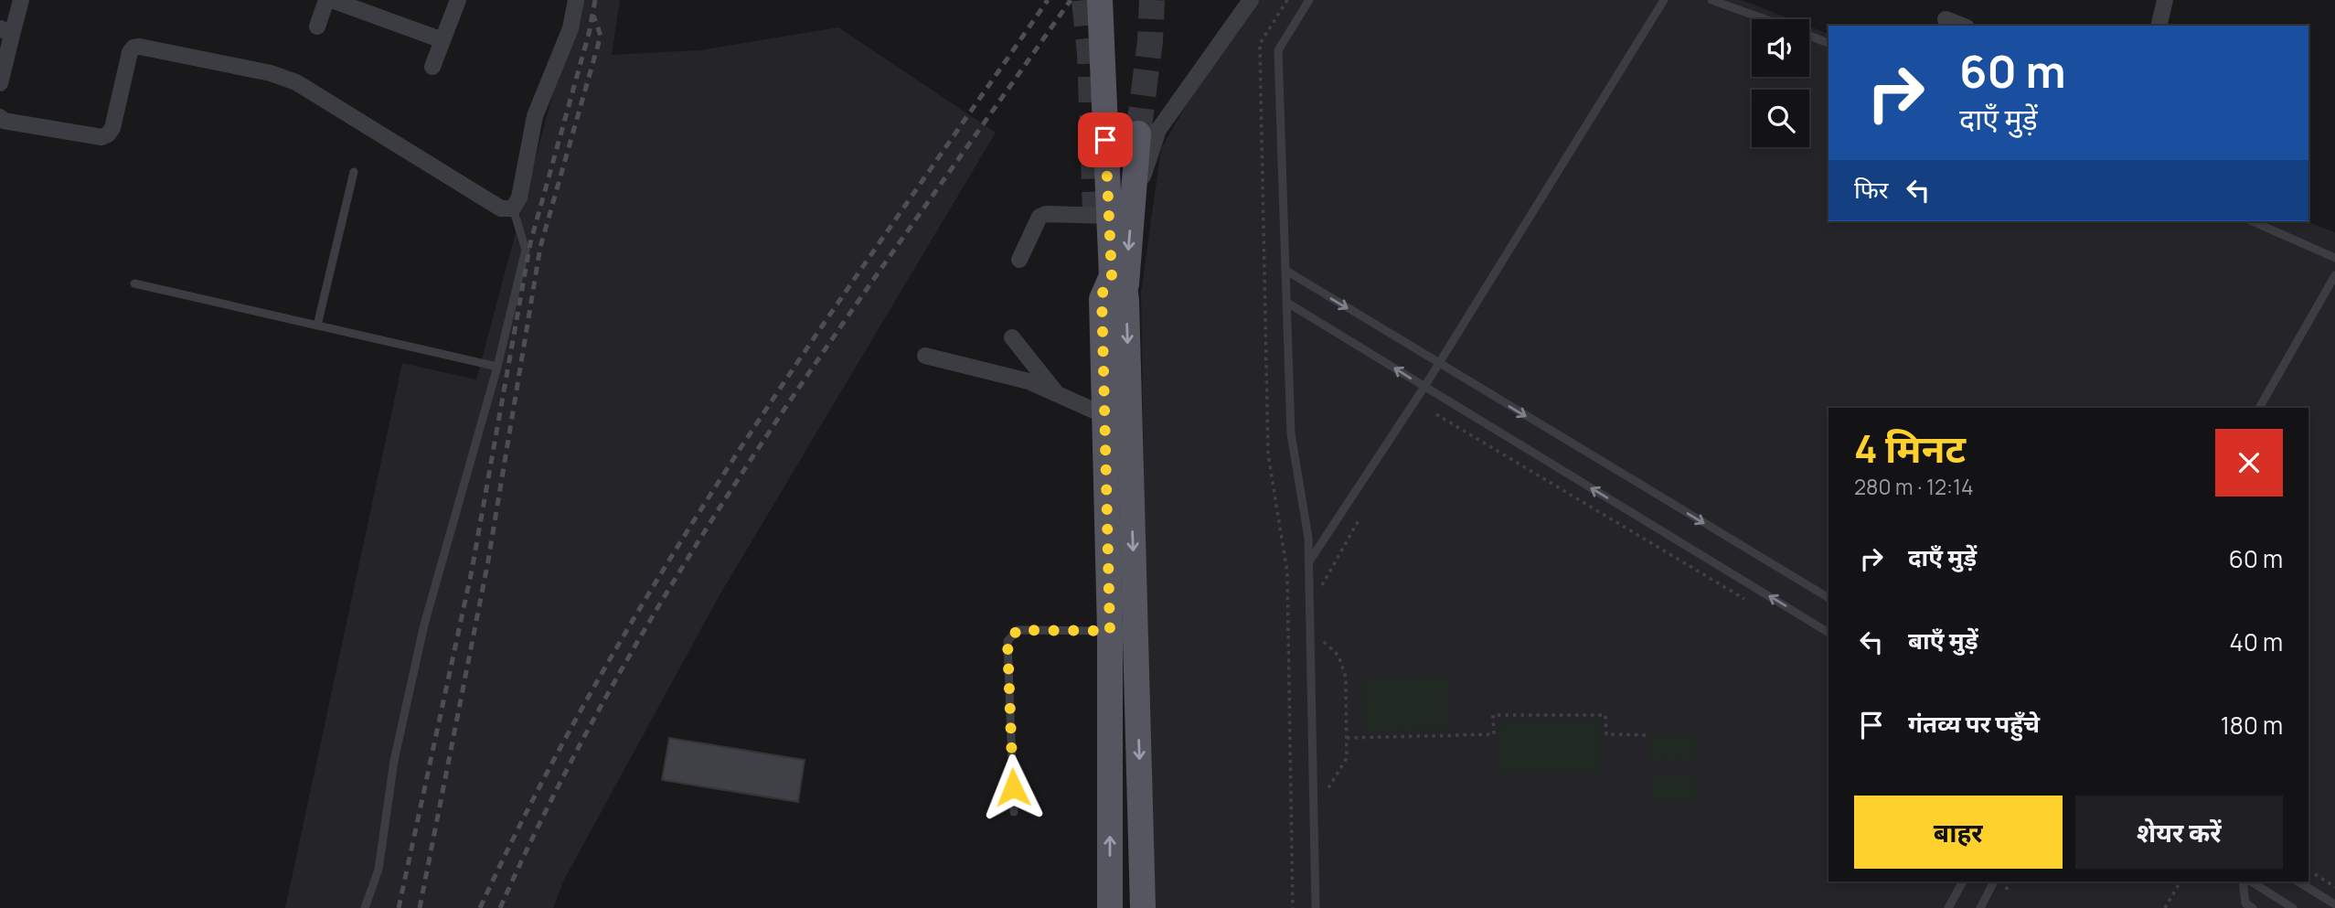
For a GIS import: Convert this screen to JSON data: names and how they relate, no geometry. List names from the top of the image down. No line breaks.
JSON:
{"page":{"turn":["60 m","दाएँ मुड़ें"],"then":"फिर","heading":["4 मिनट","280 m · 12:14"],"list":[{"name":"दाएँ मुड़ें","value":"60 m"},{"name":"बाएँ मुड़ें","value":"40 m"},{"name":"गंतव्य पर पहुँचे","value":"180 m"}],"buttons":["बाहर","शेयर करें"]}}
